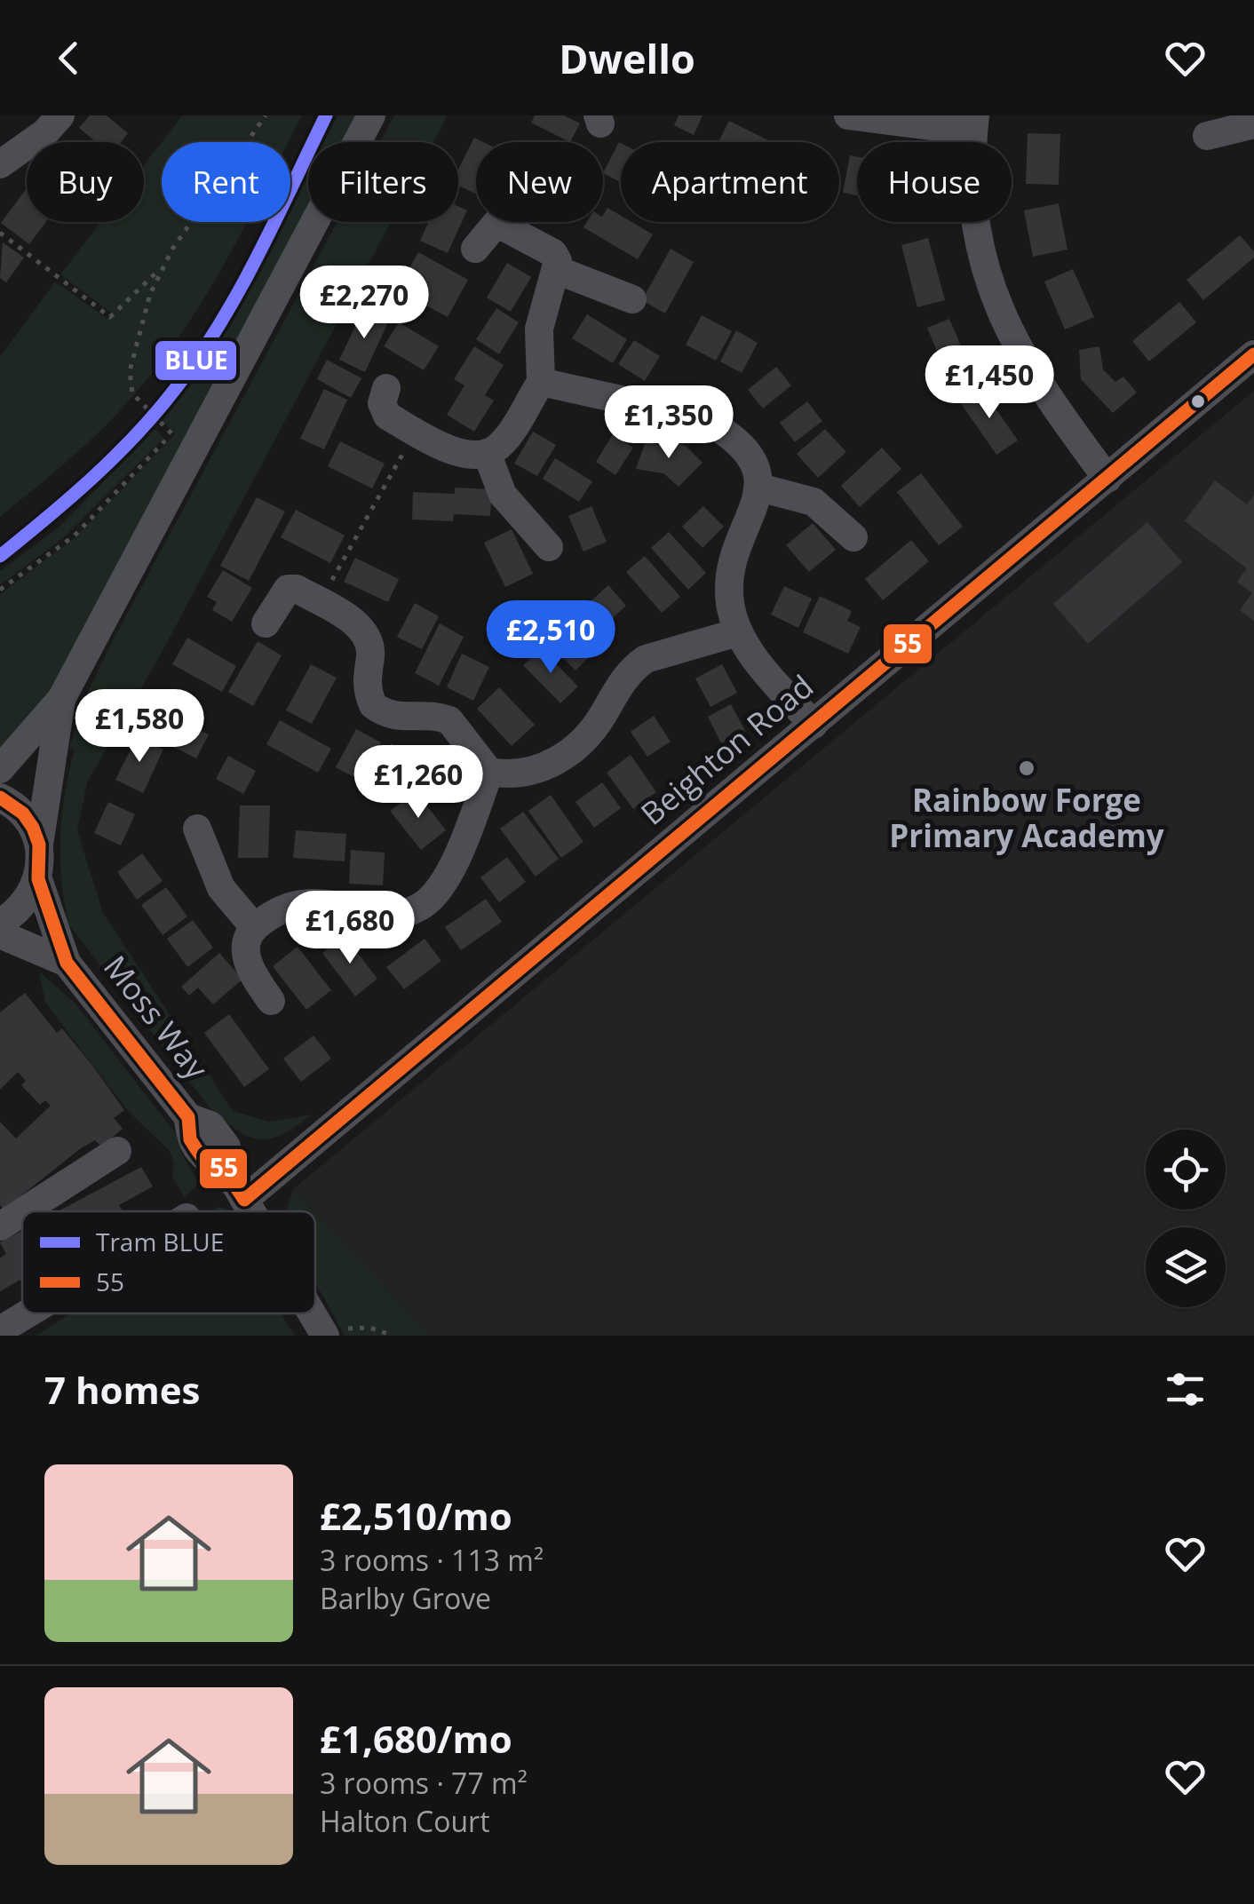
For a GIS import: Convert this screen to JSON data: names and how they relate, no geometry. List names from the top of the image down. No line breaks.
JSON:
{"streets":{"street":["Beighton Road","Moss Way"]},"crossings":[["Beighton Road","Moss Way"]],"places":["Rainbow Forge Primary Academy"],"lines":["tram line BLUE","transit line 55"],"legend":["Tram BLUE","55"],"page":{"header":"Dwello","chip":["Buy","Rent","Filters","New","Apartment","House"],"price":["£2,270","£1,450","£1,350","£2,510","£1,580","£1,260","£1,680"],"heading":"7 homes","list":[{"name":"£2,510/mo","note":"3 rooms · 113 m² · Barlby Grove"},{"name":"£1,680/mo","note":"3 rooms · 77 m² · Halton Court"}]}}
